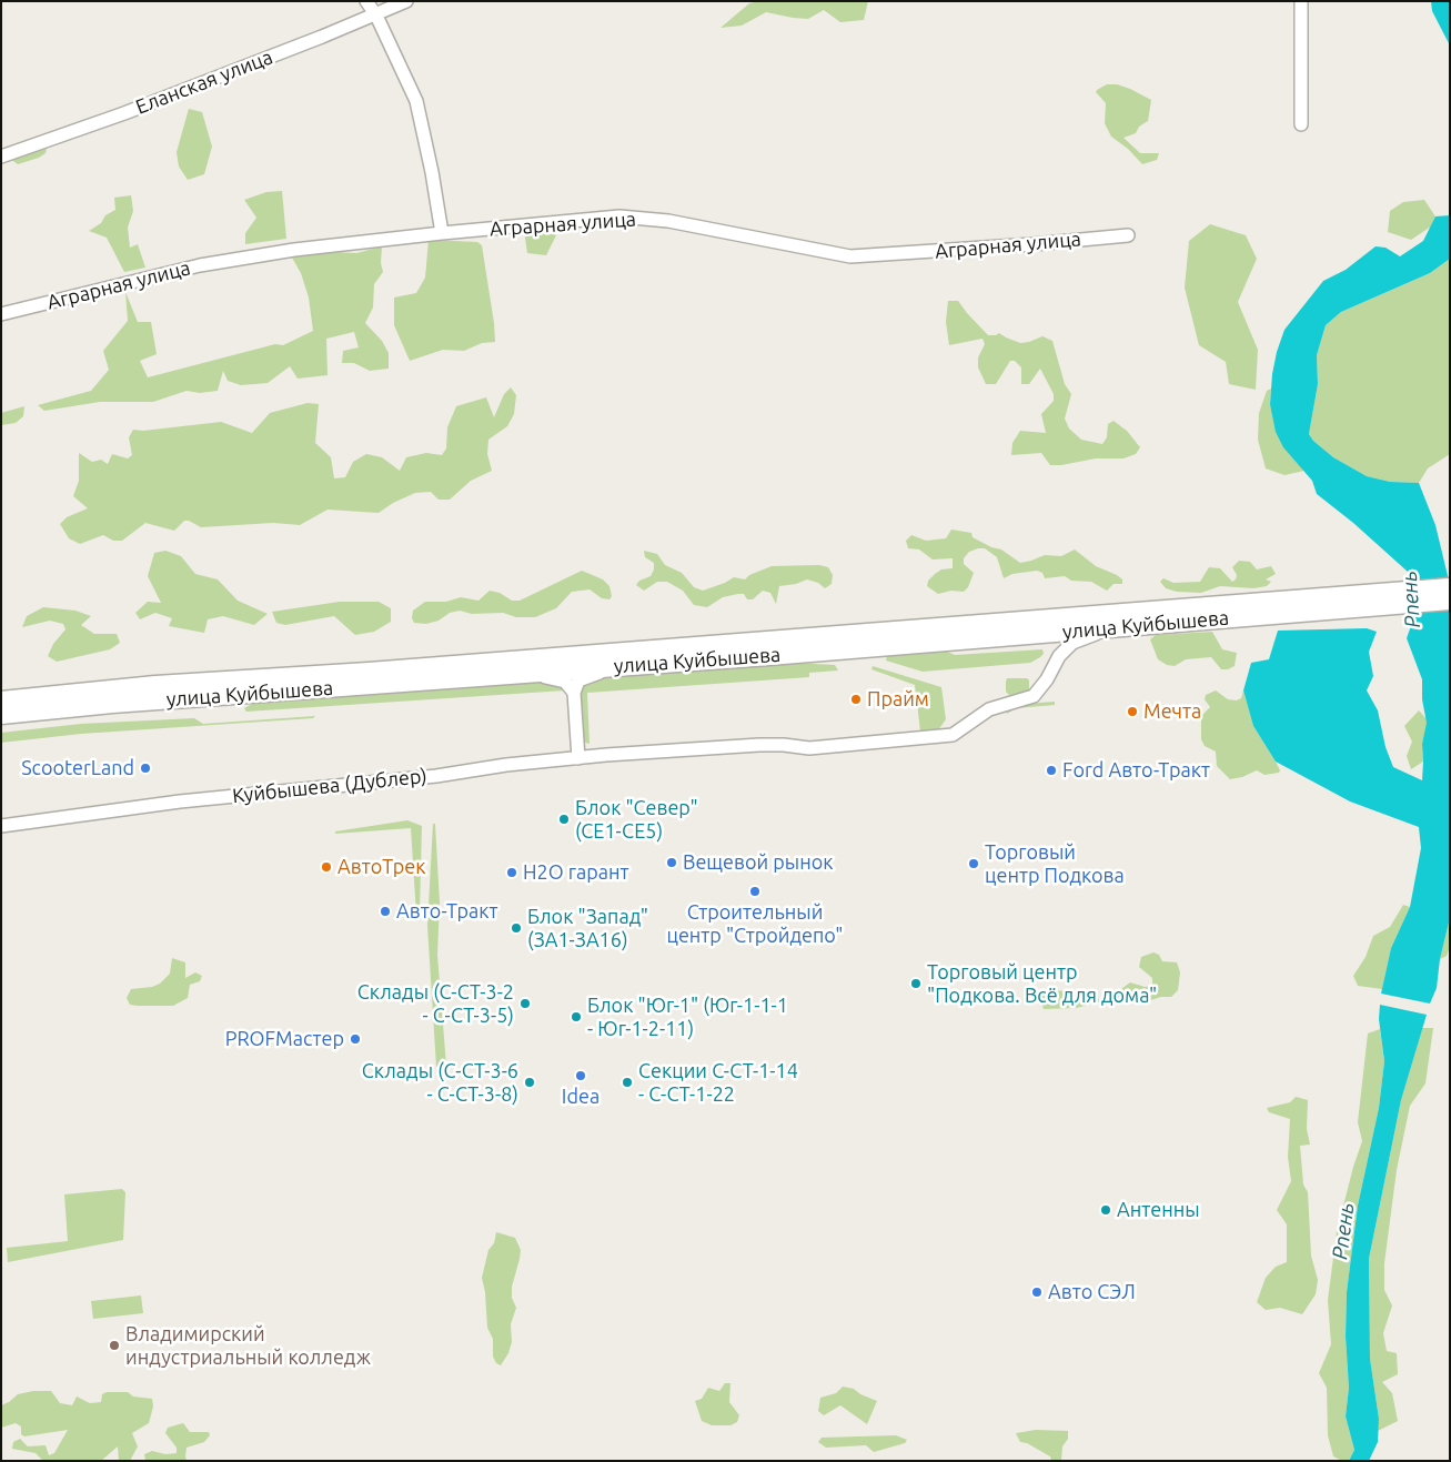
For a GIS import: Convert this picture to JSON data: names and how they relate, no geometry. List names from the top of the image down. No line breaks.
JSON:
{"streets":{"highway":["улица Куйбышева"],"street":["Еланская улица","Аграрная улица","Куйбышева (Дублер)"]},"crossings":[["улица Куйбышева","Куйбышева (Дублер)"]],"water":["Рпень"],"places":["Прайм","Мечта","ScooterLand","Ford Авто-Тракт","Блок \"Север\" (СЕ1-СЕ5)","Вещевой рынок","Торговый центр Подкова","АвтоТрек","H2O гарант","Строительный центр \"Стройдепо\"","Авто-Тракт","Блок \"Запад\" (ЗА1-ЗА16)","Торговый центр \"Подкова. Всё для дома\"","Склады (С-СТ-3-2 - С-СТ-3-5)","Блок \"Юг-1\" (Юг-1-1-1 - Юг-1-2-11)","PROFМастер","Idea","Склады (С-СТ-3-6 - С-СТ-3-8)","Секции С-СТ-1-14 - С-СТ-1-22","Антенны","Авто СЭЛ","Владимирский индустриальный колледж"]}
